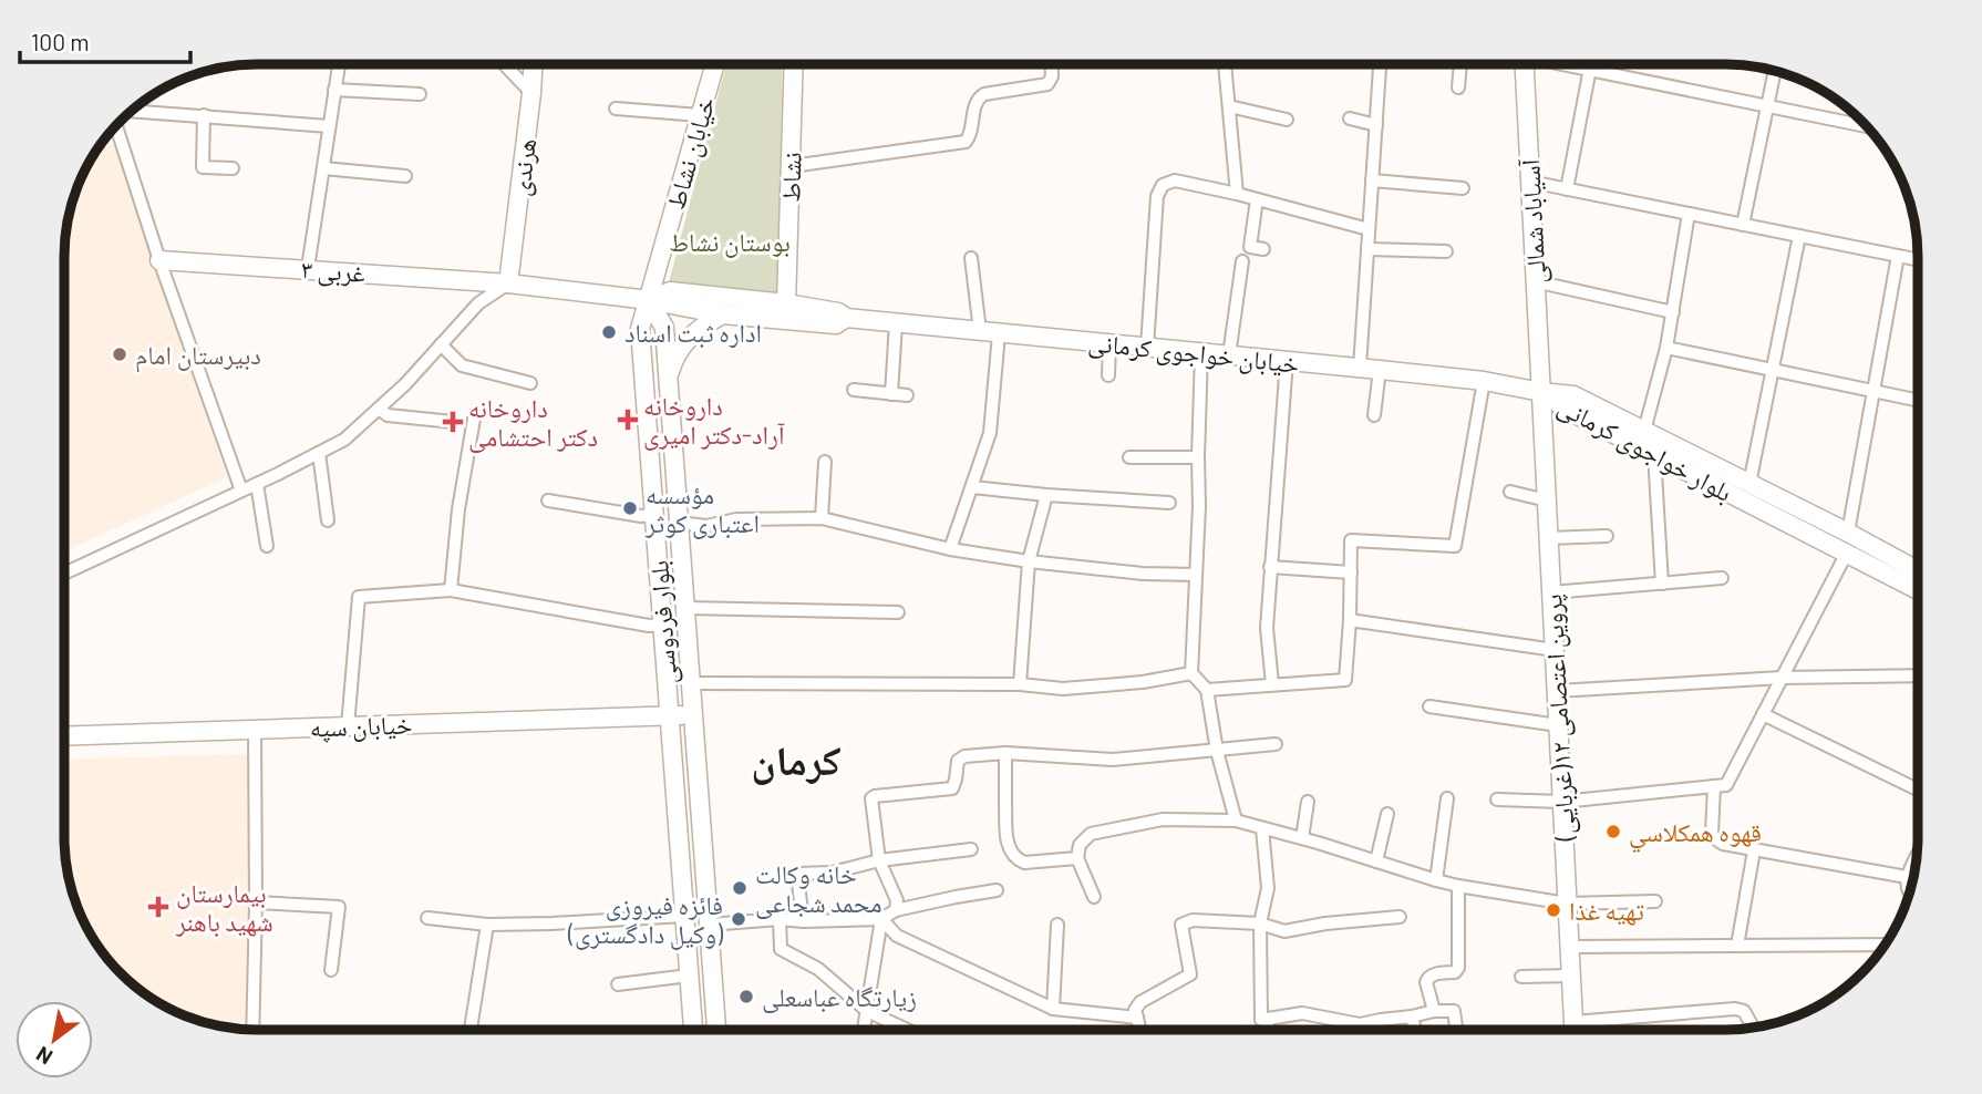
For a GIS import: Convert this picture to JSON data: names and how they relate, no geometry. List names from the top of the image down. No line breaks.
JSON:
{"streets":{"main road":["خیابان نشاط","هرندی","نشاط","آسیاباد شمالی","۳ غربی","خیابان خواجوی کرمانی","بلوار خواجوی کرمانی","بلوار فردوسی","پروین اعتصامی ۱۲(غربایی)","خیابان سپه"]},"crossings":[["خیابان نشاط","۳ غربی"],["خیابان نشاط","بلوار فردوسی"],["هرندی","۳ غربی"],["آسیاباد شمالی","خیابان خواجوی کرمانی"],["آسیاباد شمالی","بلوار خواجوی کرمانی"],["آسیاباد شمالی","پروین اعتصامی ۱۲(غربایی)"],["۳ غربی","بلوار فردوسی"],["خیابان خواجوی کرمانی","بلوار خواجوی کرمانی"],["خیابان خواجوی کرمانی","پروین اعتصامی ۱۲(غربایی)"],["بلوار خواجوی کرمانی","پروین اعتصامی ۱۲(غربایی)"],["بلوار فردوسی","خیابان سپه"]],"districts":["کرمان"],"parks":["بوستان نشاط"],"places":{"other":["اداره ثبت اسناد","دبیرستان امام","مؤسسه اعتباری کوثر","قهوه همكلاسي","خانه وکالت محمد شجاعی","تهیه غذا","فائزه فیروزی (وکیل دادگستری)","زیارتگاه عباسعلی"],"health":["داروخانه آراد-دکتر امیری","داروخانه دکتر احتشامی","بیمارستان شهید باهنر"]},"scale_bar":"100 m","north":"bottom left"}
